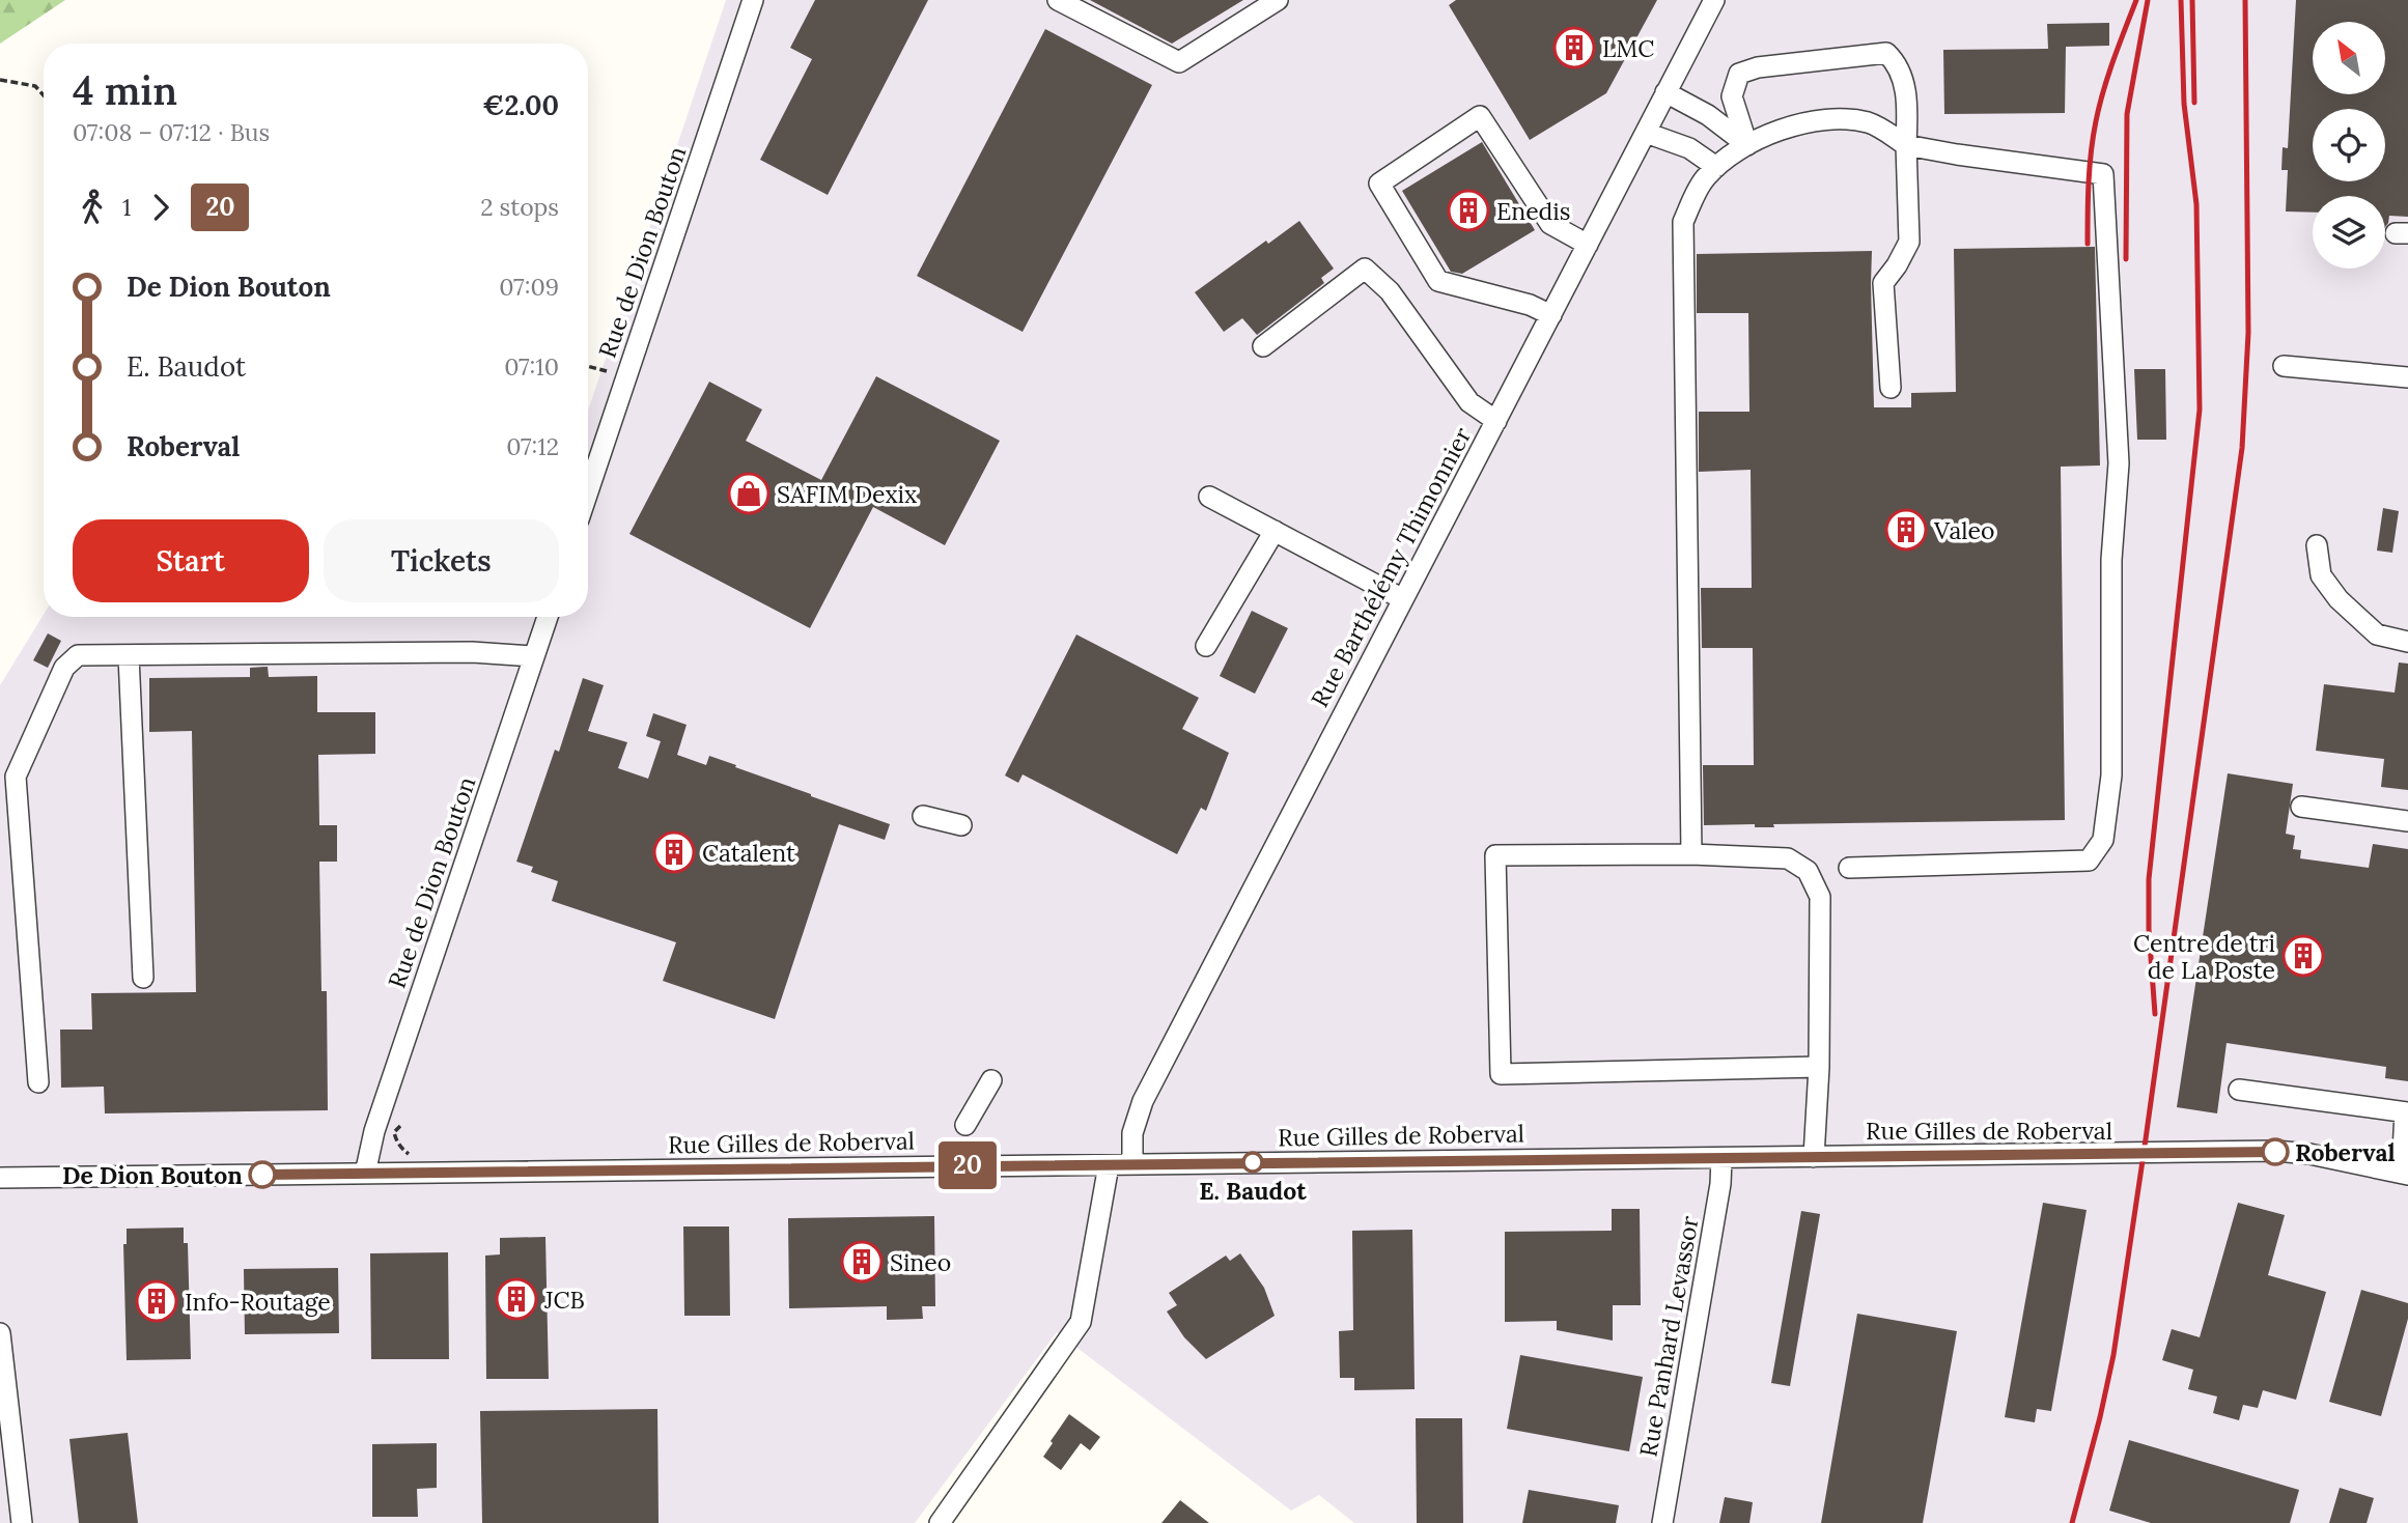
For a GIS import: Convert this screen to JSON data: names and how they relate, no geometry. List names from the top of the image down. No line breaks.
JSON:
{"streets":{"street":["Rue de Dion Bouton","Rue Barthélémy Thimonnier","Rue Gilles de Roberval","Rue Panhard Levassor"]},"crossings":[["Rue de Dion Bouton","Rue Gilles de Roberval"],["Rue Barthélémy Thimonnier","Rue Gilles de Roberval"],["Rue Gilles de Roberval","Rue Panhard Levassor"]],"places":{"building":["LMC","Enedis","Valeo","Catalent","Centre de tri de La Poste","Sineo","JCB","Info-Routage"],"shop":["SAFIM Dexix"],"other":["Roberval","E. Baudot","De Dion Bouton"]},"lines":["bus line 20"],"north":"top left","page":{"on_map":"20","heading":["4 min","07:08 – 07:12 · Bus","€2.00"],"legs":["1","20","2 stops"],"list":[{"name":"De Dion Bouton","value":"07:09"},{"name":"E. Baudot","value":"07:10"},{"name":"Roberval","value":"07:12"}],"buttons":["Start","Tickets"]}}
